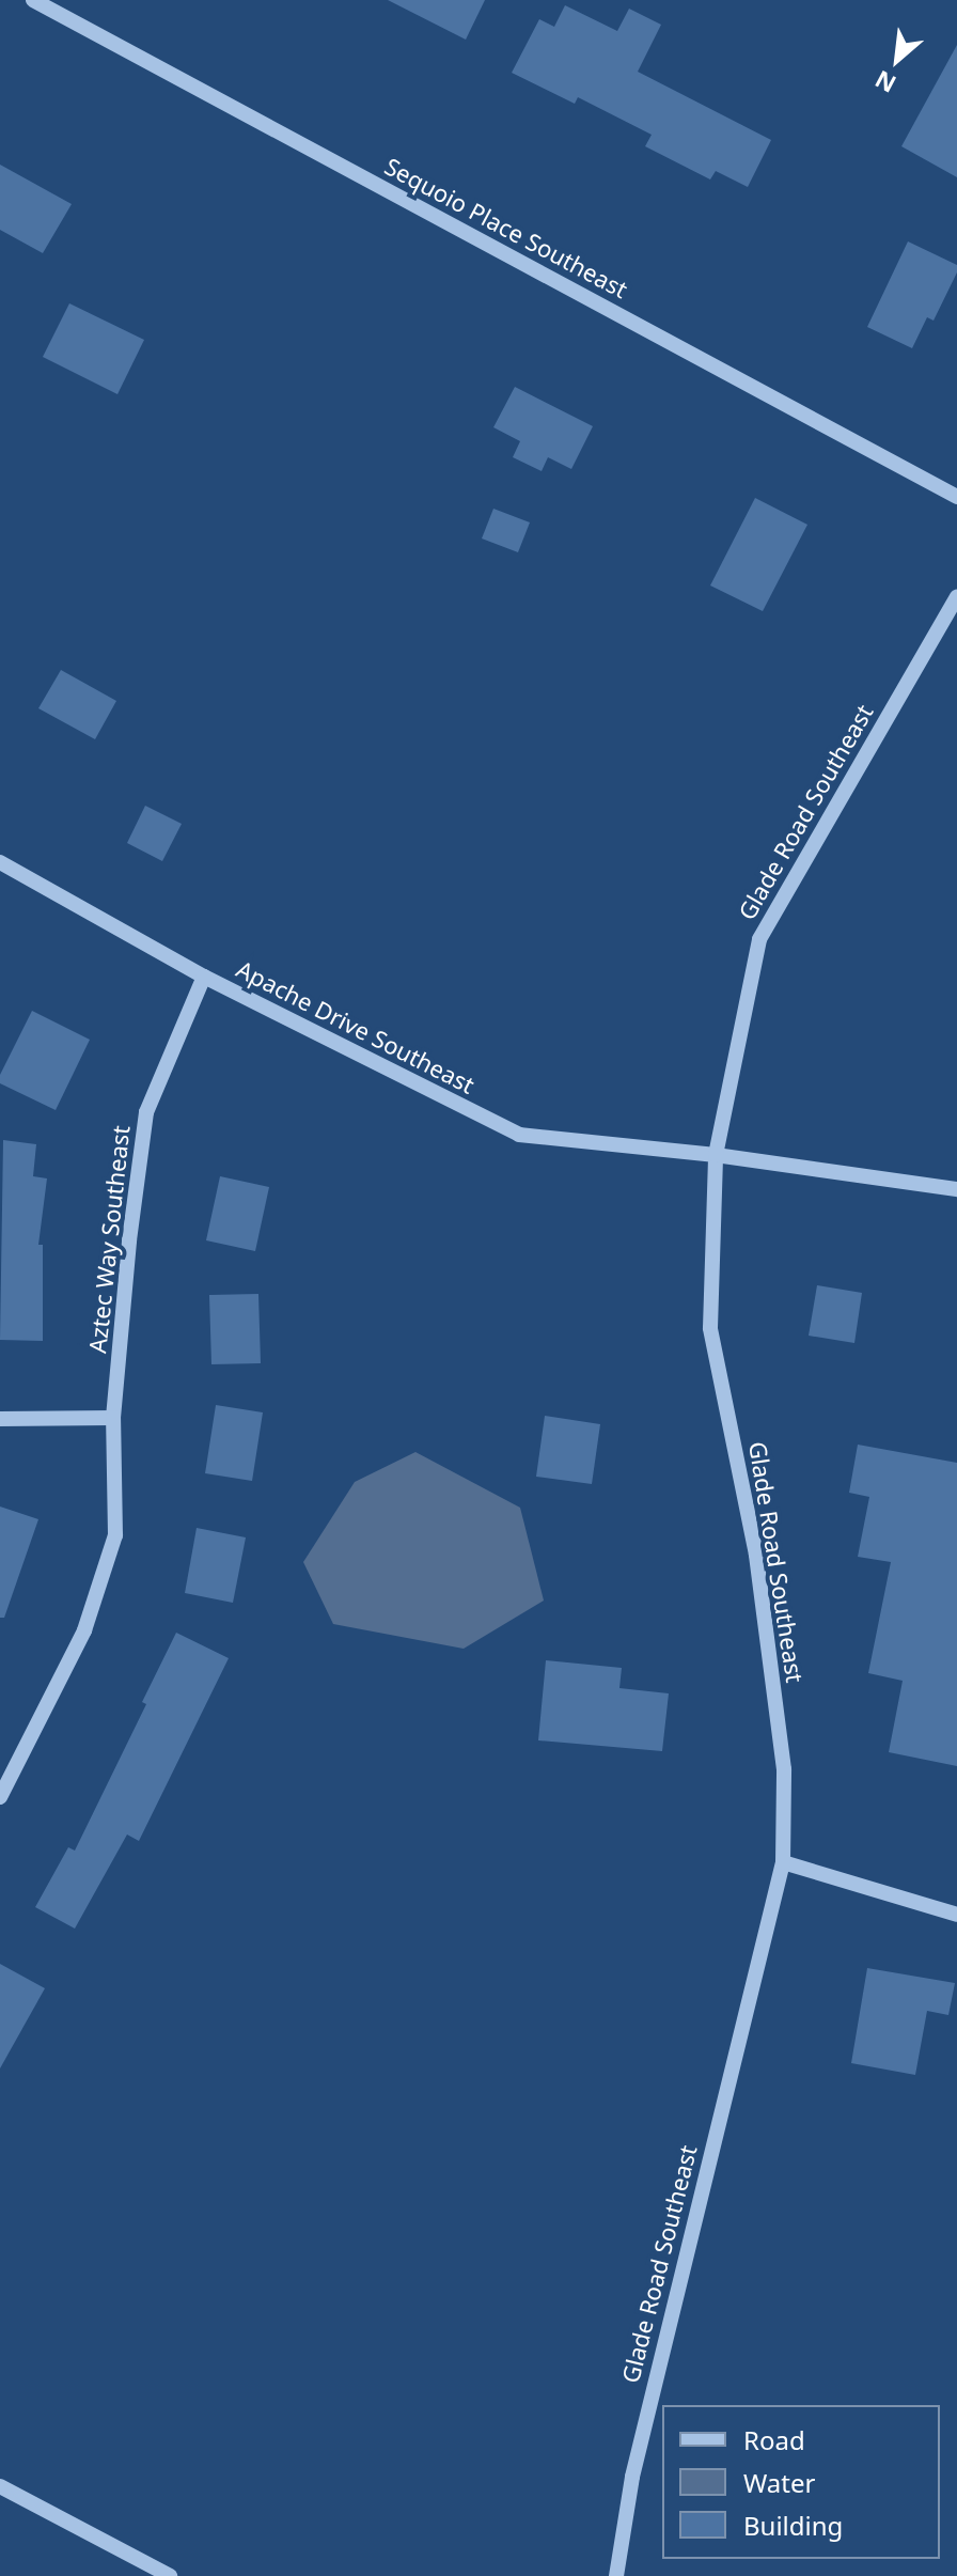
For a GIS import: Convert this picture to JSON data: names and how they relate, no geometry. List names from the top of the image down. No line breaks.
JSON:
{"streets":{"street":["Sequoio Place Southeast","Glade Road Southeast","Apache Drive Southeast","Aztec Way Southeast"]},"crossings":[["Glade Road Southeast","Apache Drive Southeast"],["Apache Drive Southeast","Aztec Way Southeast"]],"legend":["Road","Water","Building"],"north":"bottom left"}
